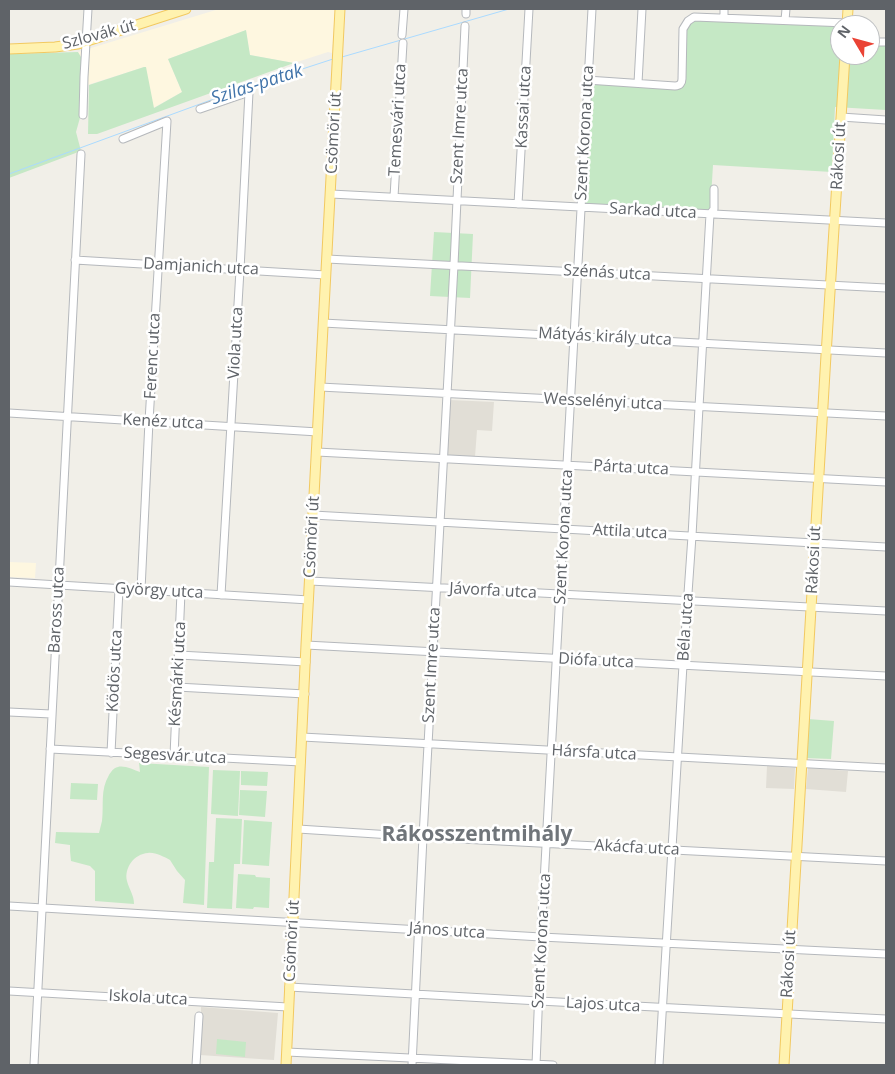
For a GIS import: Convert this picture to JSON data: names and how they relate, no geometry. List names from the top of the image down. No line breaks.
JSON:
{"streets":{"main road":["Szlovák út","Csömöri út","Rákosi út"],"street":["Kassai utca","Temesvári utca","Szent Imre utca","Szent Korona utca","Sarkad utca","Damjanich utca","Szénás utca","Mátyás király utca","Viola utca","Ferenc utca","Wesselényi utca","Kenéz utca","Párta utca","Attila utca","György utca","Jávorfa utca","Baross utca","Béla utca","Diófa utca","Ködös utca","Késmárki utca","Hársfa utca","Segesvár utca","Akácfa utca","János utca","Iskola utca","Lajos utca"]},"crossings":[["Kassai utca","Sarkad utca"],["Temesvári utca","Sarkad utca"],["Szent Imre utca","Sarkad utca"],["Szent Imre utca","Szénás utca"],["Szent Imre utca","Mátyás király utca"],["Szent Imre utca","Wesselényi utca"],["Szent Imre utca","Párta utca"],["Szent Imre utca","Attila utca"],["Szent Imre utca","Jávorfa utca"],["Szent Imre utca","Diófa utca"],["Szent Imre utca","Hársfa utca"],["Szent Imre utca","Akácfa utca"],["Szent Imre utca","János utca"],["Szent Imre utca","Lajos utca"],["Csömöri út","Sarkad utca"],["Csömöri út","Damjanich utca"],["Csömöri út","Szénás utca"],["Csömöri út","Mátyás király utca"],["Csömöri út","Wesselényi utca"],["Csömöri út","Kenéz utca"],["Csömöri út","Párta utca"],["Csömöri út","Attila utca"],["Csömöri út","György utca"],["Csömöri út","Jávorfa utca"],["Csömöri út","Diófa utca"],["Csömöri út","Hársfa utca"],["Csömöri út","Segesvár utca"],["Csömöri út","Akácfa utca"],["Csömöri út","János utca"],["Csömöri út","Iskola utca"],["Csömöri út","Lajos utca"],["Szent Korona utca","Sarkad utca"],["Szent Korona utca","Szénás utca"],["Szent Korona utca","Mátyás király utca"],["Szent Korona utca","Wesselényi utca"],["Szent Korona utca","Párta utca"],["Szent Korona utca","Attila utca"],["Szent Korona utca","Jávorfa utca"],["Szent Korona utca","Diófa utca"],["Szent Korona utca","Hársfa utca"],["Szent Korona utca","Akácfa utca"],["Szent Korona utca","János utca"],["Szent Korona utca","Lajos utca"],["Rákosi út","Sarkad utca"],["Rákosi út","Szénás utca"],["Rákosi út","Mátyás király utca"],["Rákosi út","Wesselényi utca"],["Rákosi út","Párta utca"],["Rákosi út","Attila utca"],["Rákosi út","Jávorfa utca"],["Rákosi út","Diófa utca"],["Rákosi út","Hársfa utca"],["Rákosi út","Akácfa utca"],["Rákosi út","János utca"],["Rákosi út","Lajos utca"],["Sarkad utca","Béla utca"],["Damjanich utca","Viola utca"],["Damjanich utca","Ferenc utca"],["Damjanich utca","Baross utca"],["Szénás utca","Béla utca"],["Mátyás király utca","Béla utca"],["Viola utca","Kenéz utca"],["Viola utca","György utca"],["Ferenc utca","Kenéz utca"],["Ferenc utca","György utca"],["Wesselényi utca","Béla utca"],["Kenéz utca","Baross utca"],["Párta utca","Béla utca"],["Attila utca","Béla utca"],["György utca","Baross utca"],["György utca","Ködös utca"],["György utca","Késmárki utca"],["Jávorfa utca","Béla utca"],["Baross utca","Segesvár utca"],["Baross utca","János utca"],["Baross utca","Iskola utca"],["Béla utca","Diófa utca"],["Béla utca","Hársfa utca"],["Béla utca","Akácfa utca"],["Béla utca","János utca"],["Béla utca","Lajos utca"],["Ködös utca","Segesvár utca"],["Késmárki utca","Segesvár utca"]],"districts":["Rákosszentmihály"],"water":["Szilas-patak"],"north":"top left"}
